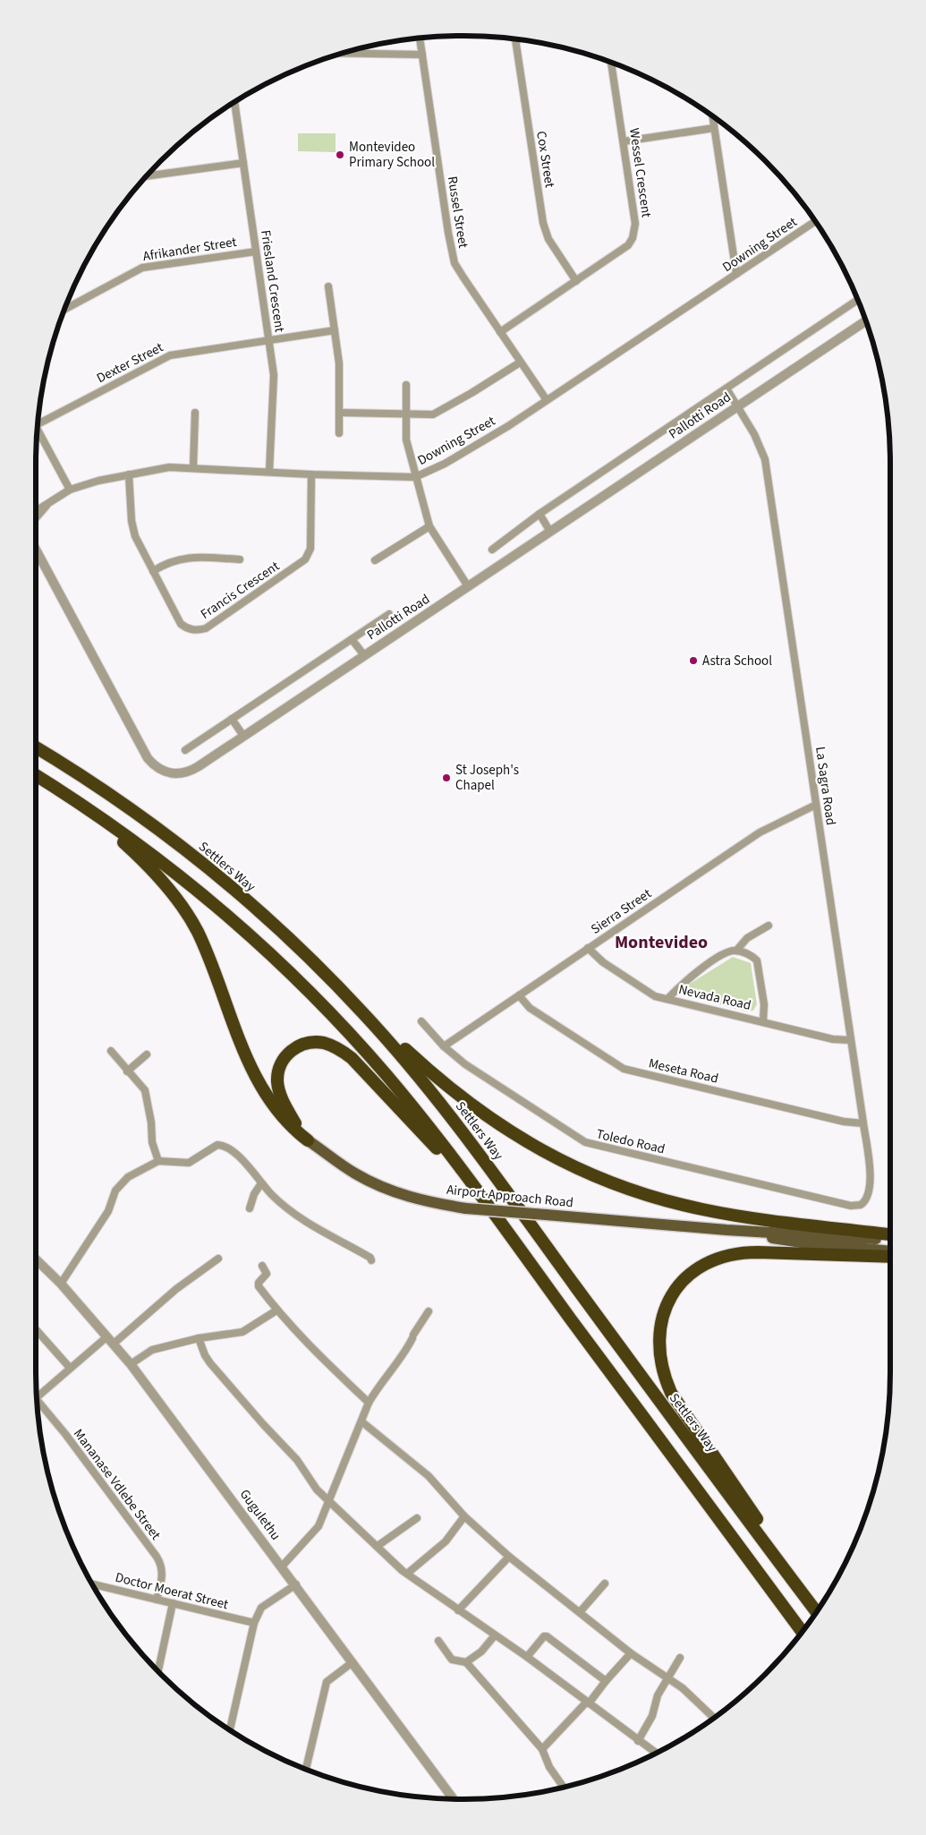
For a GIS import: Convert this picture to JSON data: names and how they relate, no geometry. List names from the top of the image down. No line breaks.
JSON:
{"streets":{"highway":["Settlers Way"],"main road":["Airport Approach Road"],"street":["Cox Street","Wessel Crescent","Russel Street","Downing Street","Afrikander Street","Friesland Crescent","Dexter Street","Pallotti Road","Francis Crescent","La Sagra Road","Sierra Street","Nevada Road","Meseta Road","Toledo Road","Mananase Vdlebe Street","Gugulethu","Doctor Moerat Street"]},"crossings":[["Cox Street","Wessel Crescent"],["Wessel Crescent","Russel Street"],["Russel Street","Downing Street"],["Downing Street","Friesland Crescent"],["Downing Street","Francis Crescent"],["Afrikander Street","Friesland Crescent"],["Friesland Crescent","Dexter Street"],["Pallotti Road","La Sagra Road"],["La Sagra Road","Sierra Street"],["La Sagra Road","Nevada Road"],["La Sagra Road","Meseta Road"],["La Sagra Road","Toledo Road"],["Sierra Street","Nevada Road"],["Sierra Street","Meseta Road"],["Sierra Street","Toledo Road"],["Mananase Vdlebe Street","Doctor Moerat Street"]],"districts":["Montevideo"],"places":["Montevideo Primary School","Astra School","St Joseph's Chapel"]}
